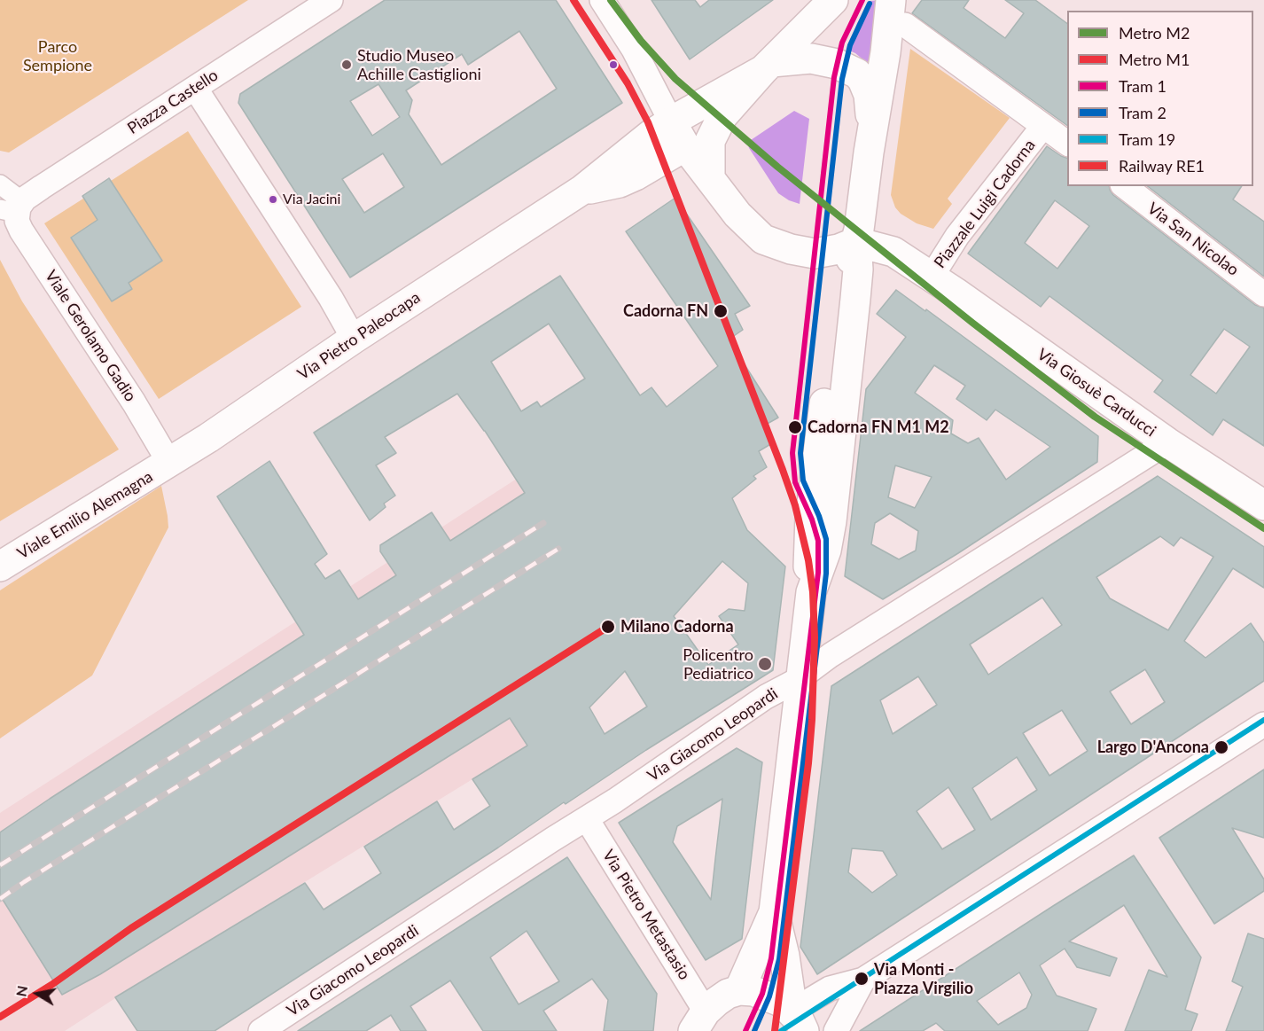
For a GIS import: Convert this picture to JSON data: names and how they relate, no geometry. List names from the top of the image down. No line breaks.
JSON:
{"streets":{"street":["Piazza Castello","Piazzale Luigi Cadorna","Via San Nicolao","Viale Gerolamo Gadio","Via Pietro Paleocapa","Via Giosuè Carducci","Viale Emilio Alemagna","Via Giacomo Leopardi","Via Pietro Metastasio"]},"crossings":[["Piazza Castello","Viale Gerolamo Gadio"],["Piazzale Luigi Cadorna","Via Giosuè Carducci"],["Viale Gerolamo Gadio","Via Pietro Paleocapa"],["Viale Gerolamo Gadio","Viale Emilio Alemagna"],["Via Pietro Paleocapa","Viale Emilio Alemagna"],["Via Giosuè Carducci","Via Giacomo Leopardi"],["Via Giacomo Leopardi","Via Pietro Metastasio"]],"parks":["Parco Sempione"],"places":["Studio Museo Achille Castiglioni","Via Jacini","Cadorna FN","Cadorna FN M1 M2","Milano Cadorna","Policentro Pediatrico","Largo D'Ancona","Via Monti - Piazza Virgilio"],"lines":["metro line M2","metro line M1","tram line 1","tram line 2","rail line RE1","tram line 19"],"legend":["Metro M2","Metro M1","Tram 1","Tram 2","Tram 19","Railway RE1"],"north":"left"}
